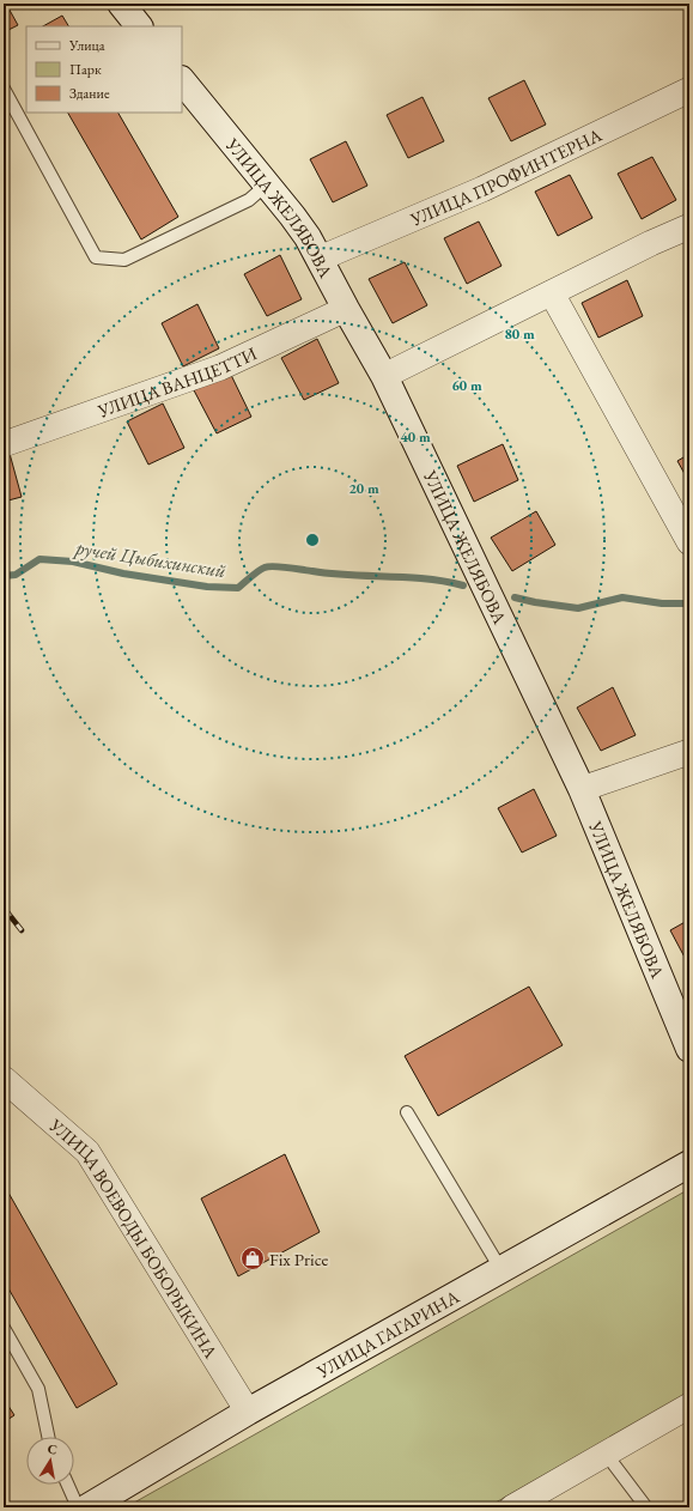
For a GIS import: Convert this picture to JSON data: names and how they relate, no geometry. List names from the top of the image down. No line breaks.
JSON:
{"streets":{"main road":["УЛИЦА ЖЕЛЯБОВА","УЛИЦА ГАГАРИНА"],"street":["УЛИЦА ПРОФИНТЕРНА","УЛИЦА ВАНЦЕТТИ","УЛИЦА ВОЕВОДЫ БОБОРЫКИНА"]},"crossings":[["УЛИЦА ПРОФИНТЕРНА","УЛИЦА ЖЕЛЯБОВА"],["УЛИЦА ЖЕЛЯБОВА","УЛИЦА ВАНЦЕТТИ"],["УЛИЦА ВОЕВОДЫ БОБОРЫКИНА","УЛИЦА ГАГАРИНА"]],"water":["ручей Цыбихинский"],"places":{"shop":["Fix Price"]},"legend":["Улица","Парк","Здание"],"north":"top","rings":["80 m","60 m","40 m","20 m"]}
